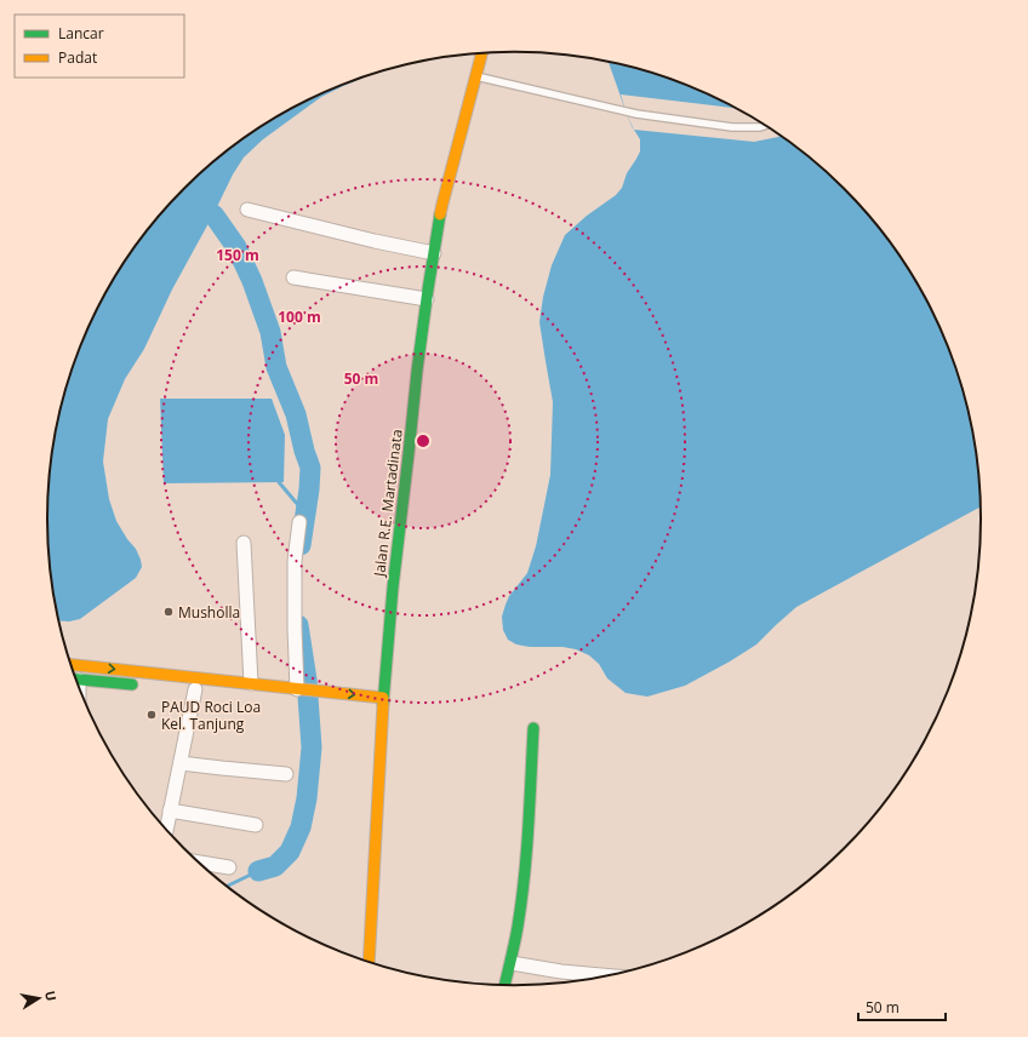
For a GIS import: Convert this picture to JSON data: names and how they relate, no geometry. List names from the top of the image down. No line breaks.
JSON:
{"streets":{"main road":["Jalan R.E. Martadinata"]},"places":["Musholla","PAUD Roci Loa Kel. Tanjung"],"legend":["Lancar","Padat"],"scale_bar":"50 m","north":"right","rings":["150 m","100 m","50 m"]}
